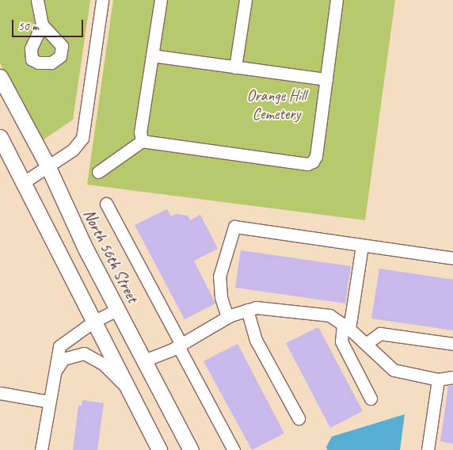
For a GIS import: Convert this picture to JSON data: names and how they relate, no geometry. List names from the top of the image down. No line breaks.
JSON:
{"streets":{"main road":["North 56th Street"]},"parks":["Orange Hill Cemetery"],"scale_bar":"50 m"}
